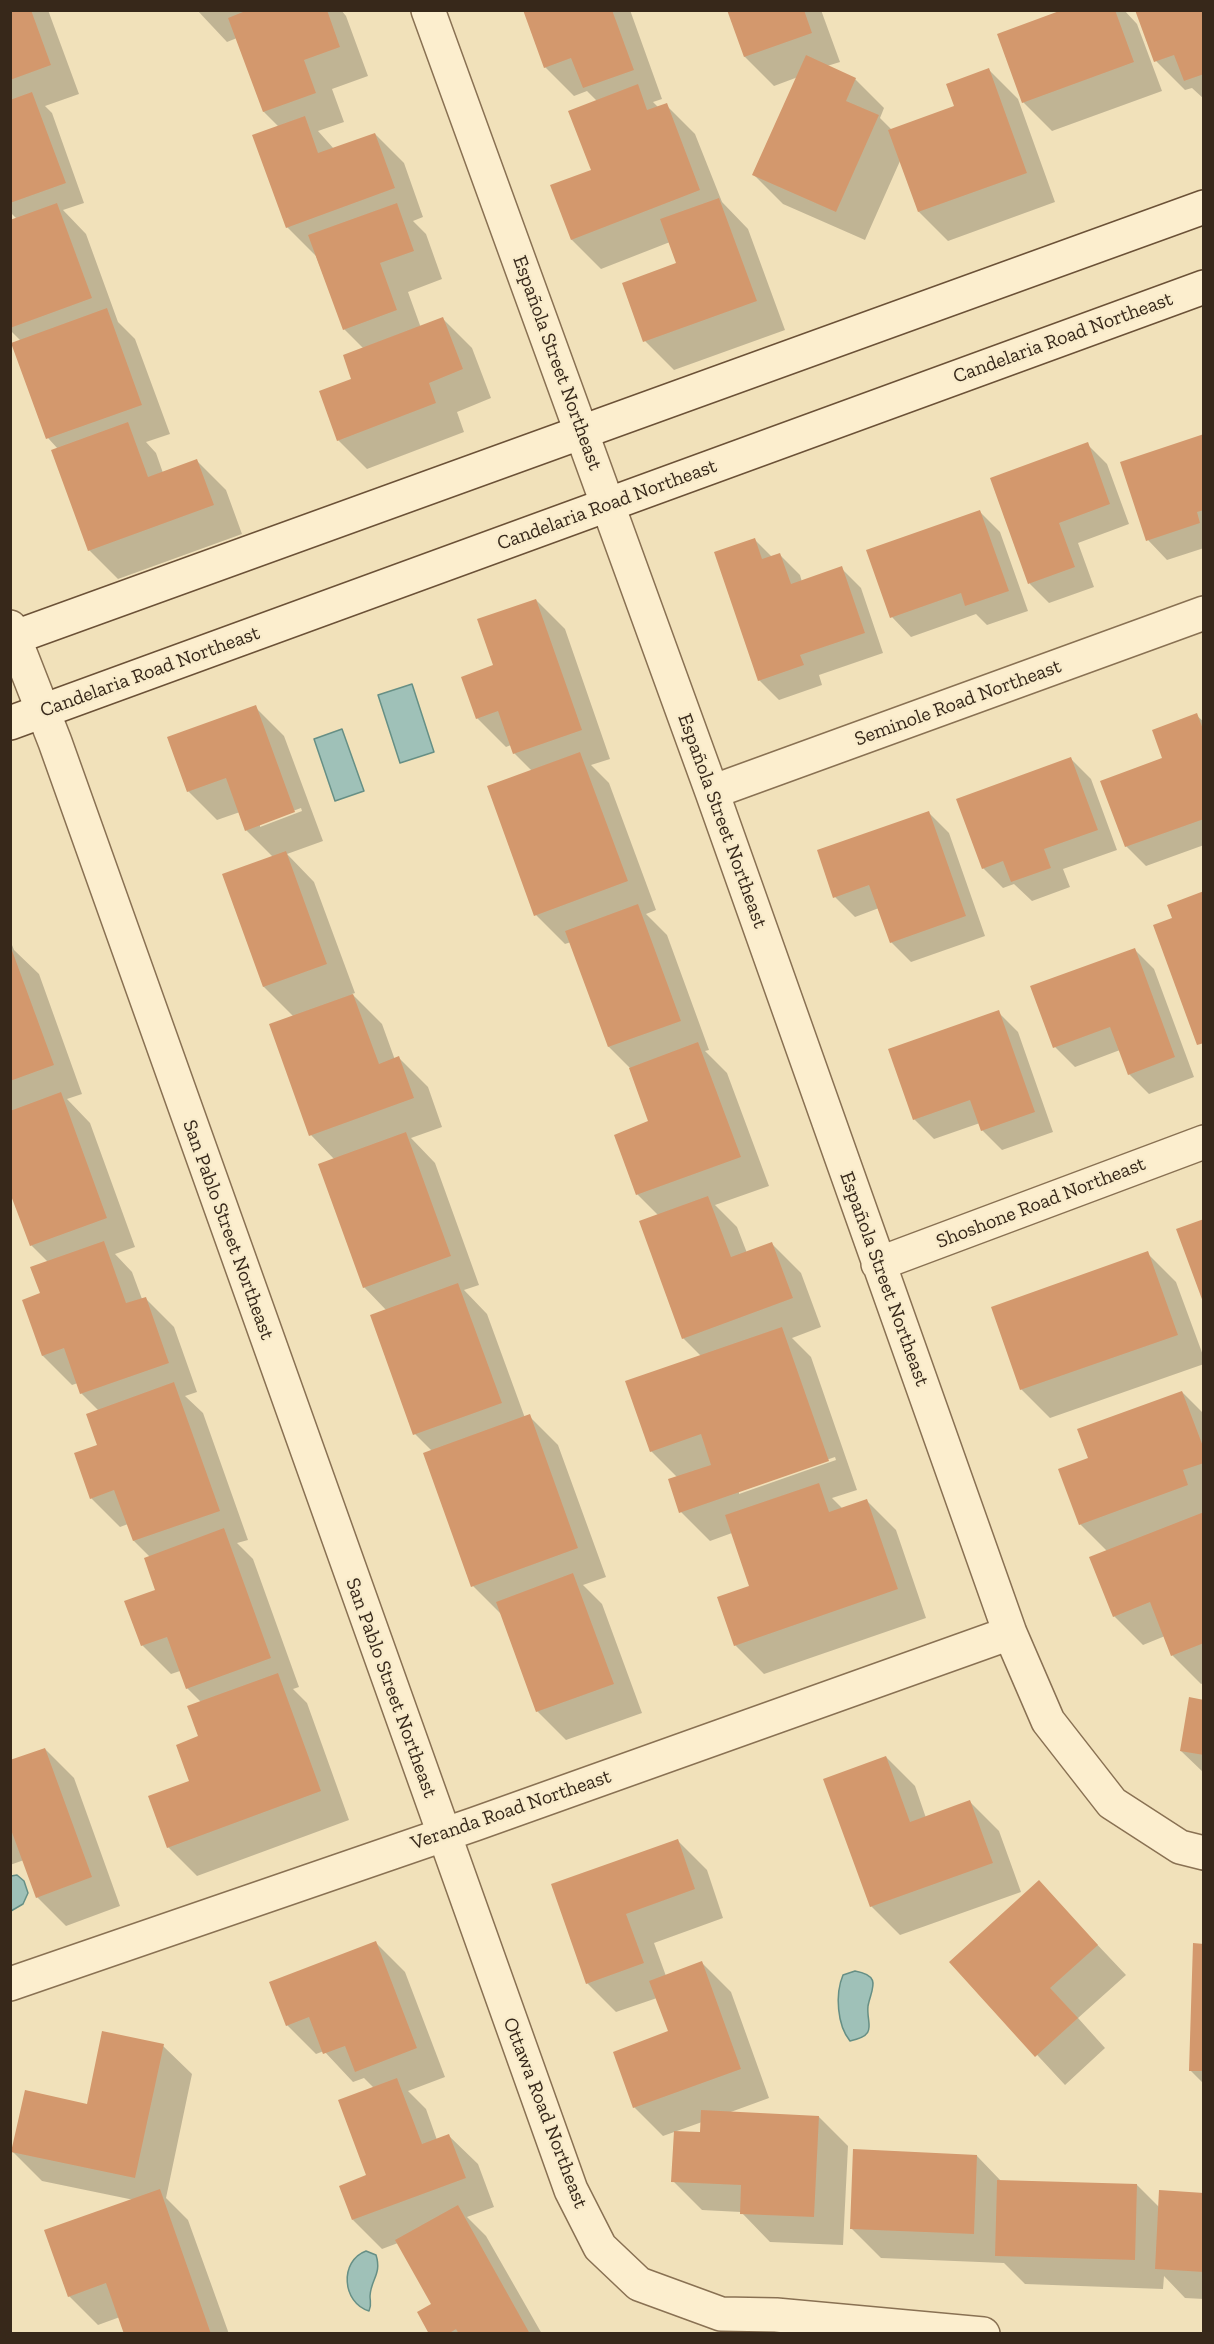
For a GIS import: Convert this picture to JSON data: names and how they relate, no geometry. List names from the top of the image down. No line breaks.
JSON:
{"streets":{"street":["Candelaria Road Northeast","Española Street Northeast","Seminole Road Northeast","Shoshone Road Northeast","San Pablo Street Northeast","Veranda Road Northeast","Ottawa Road Northeast"]},"crossings":[["Candelaria Road Northeast","Española Street Northeast"],["Candelaria Road Northeast","San Pablo Street Northeast"],["Española Street Northeast","Seminole Road Northeast"],["Española Street Northeast","Shoshone Road Northeast"],["Española Street Northeast","Veranda Road Northeast"],["San Pablo Street Northeast","Veranda Road Northeast"],["San Pablo Street Northeast","Ottawa Road Northeast"],["Veranda Road Northeast","Ottawa Road Northeast"]]}
